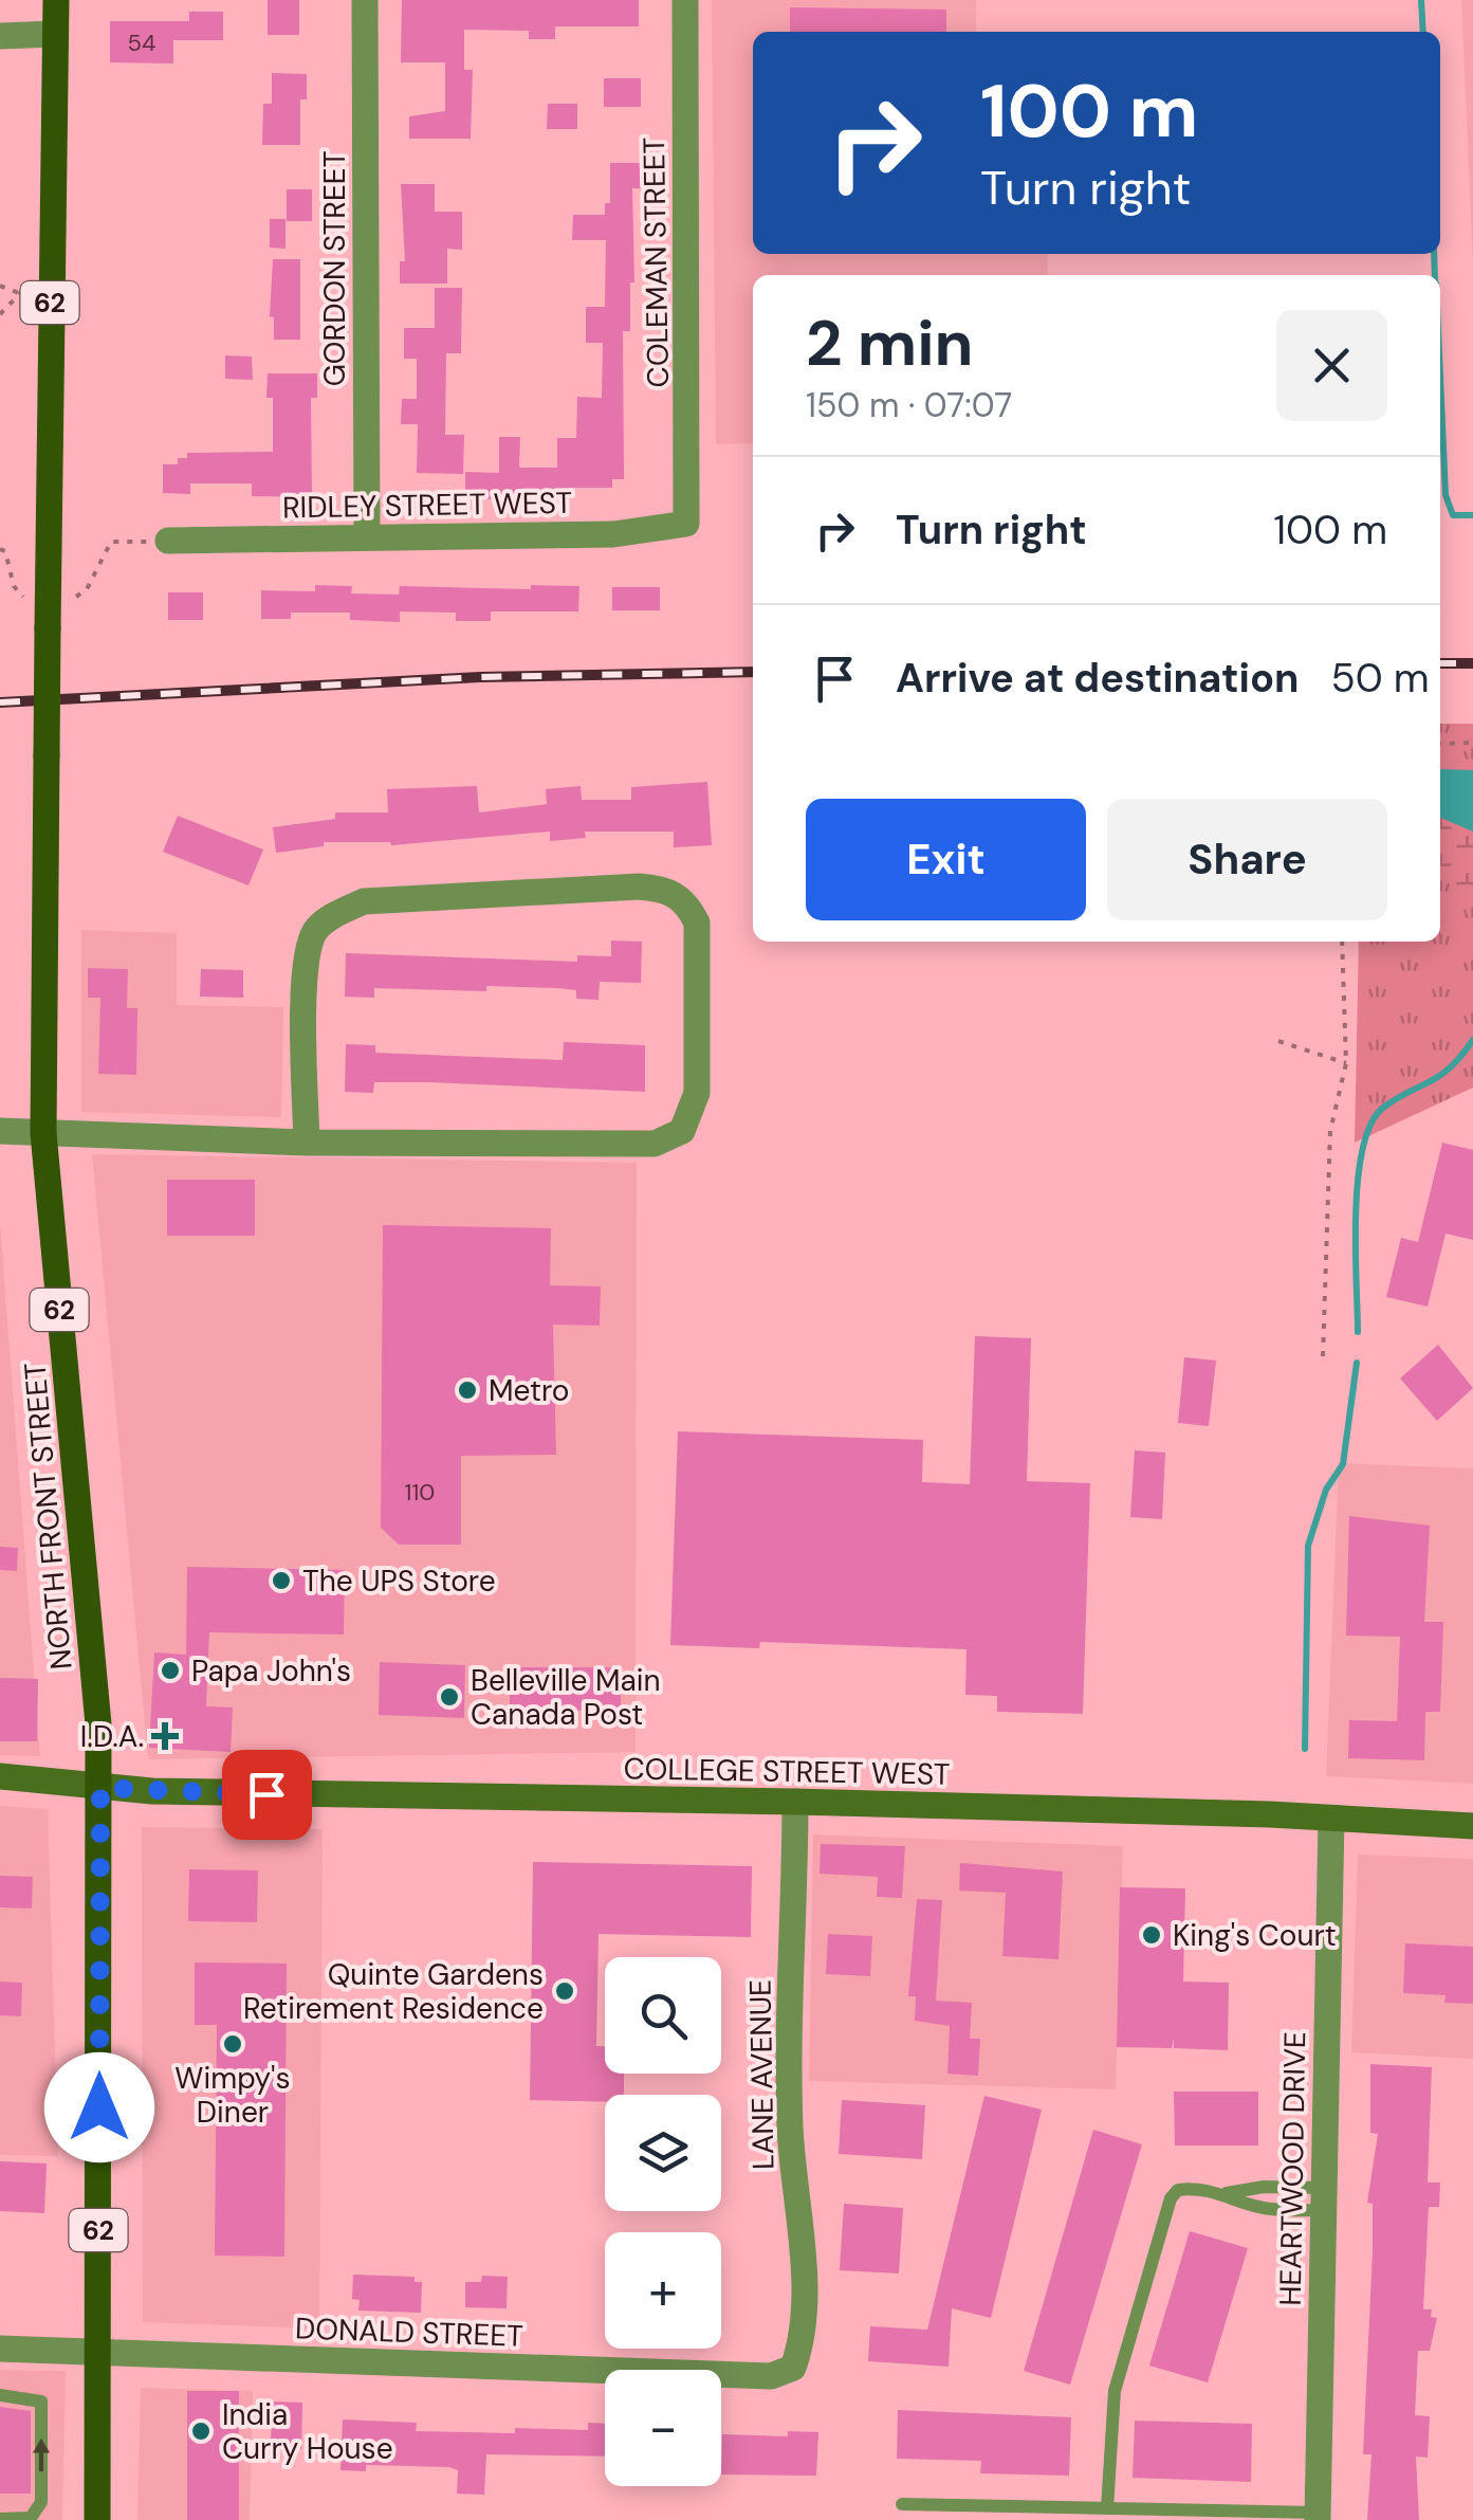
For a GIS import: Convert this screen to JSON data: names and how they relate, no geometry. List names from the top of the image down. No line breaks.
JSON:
{"streets":{"main road":["62","NORTH FRONT STREET","COLLEGE STREET WEST"],"street":["COLEMAN STREET","GORDON STREET","RIDLEY STREET WEST","LANE AVENUE","HEARTWOOD DRIVE","DONALD STREET"]},"crossings":[["COLEMAN STREET","RIDLEY STREET WEST"],["GORDON STREET","RIDLEY STREET WEST"],["NORTH FRONT STREET","COLLEGE STREET WEST"],["NORTH FRONT STREET","DONALD STREET"],["COLLEGE STREET WEST","LANE AVENUE"],["COLLEGE STREET WEST","HEARTWOOD DRIVE"],["LANE AVENUE","DONALD STREET"]],"places":{"other":["Metro","The UPS Store","Papa John's","Belleville Main Canada Post","King's Court","Quinte Gardens Retirement Residence","Wimpy's Diner","India Curry House"],"health":["I.D.A."]},"house_numbers":["54","110"],"page":{"turn":["100 m","Turn right"],"heading":["2 min","150 m · 07:07"],"list":[{"name":"Turn right","value":"100 m"},{"name":"Arrive at destination","value":"50 m"}],"buttons":["Exit","Share"],"map_buttons":["+","−"]}}
